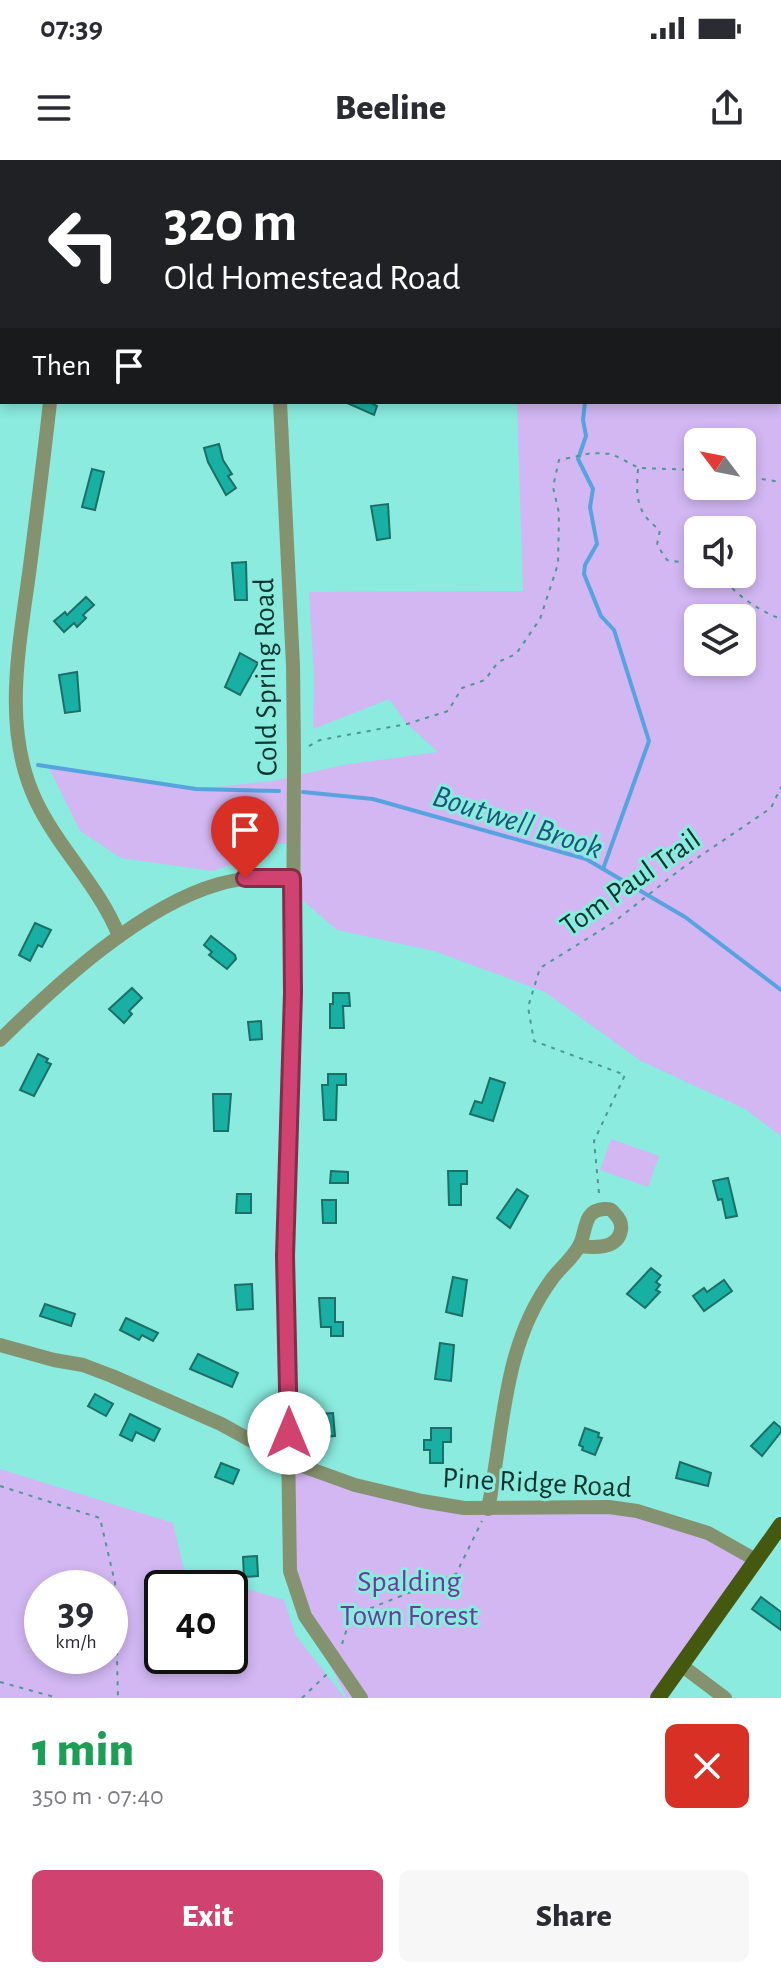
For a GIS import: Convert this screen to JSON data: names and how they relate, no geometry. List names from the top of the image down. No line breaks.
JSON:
{"streets":{"street":["Cold Spring Road","Pine Ridge Road"],"path":["Tom Paul Trail"]},"crossings":[["Cold Spring Road","Pine Ridge Road"]],"water":["Boutwell Brook"],"parks":["Spalding Town Forest"],"north":"top left","page":{"status":"07:39","header":"Beeline","turn":["320 m","Old Homestead Road"],"then":"Then","speed":"39 km/h","limit":"40","heading":["1 min","350 m · 07:40"],"buttons":["Exit","Share"]}}
